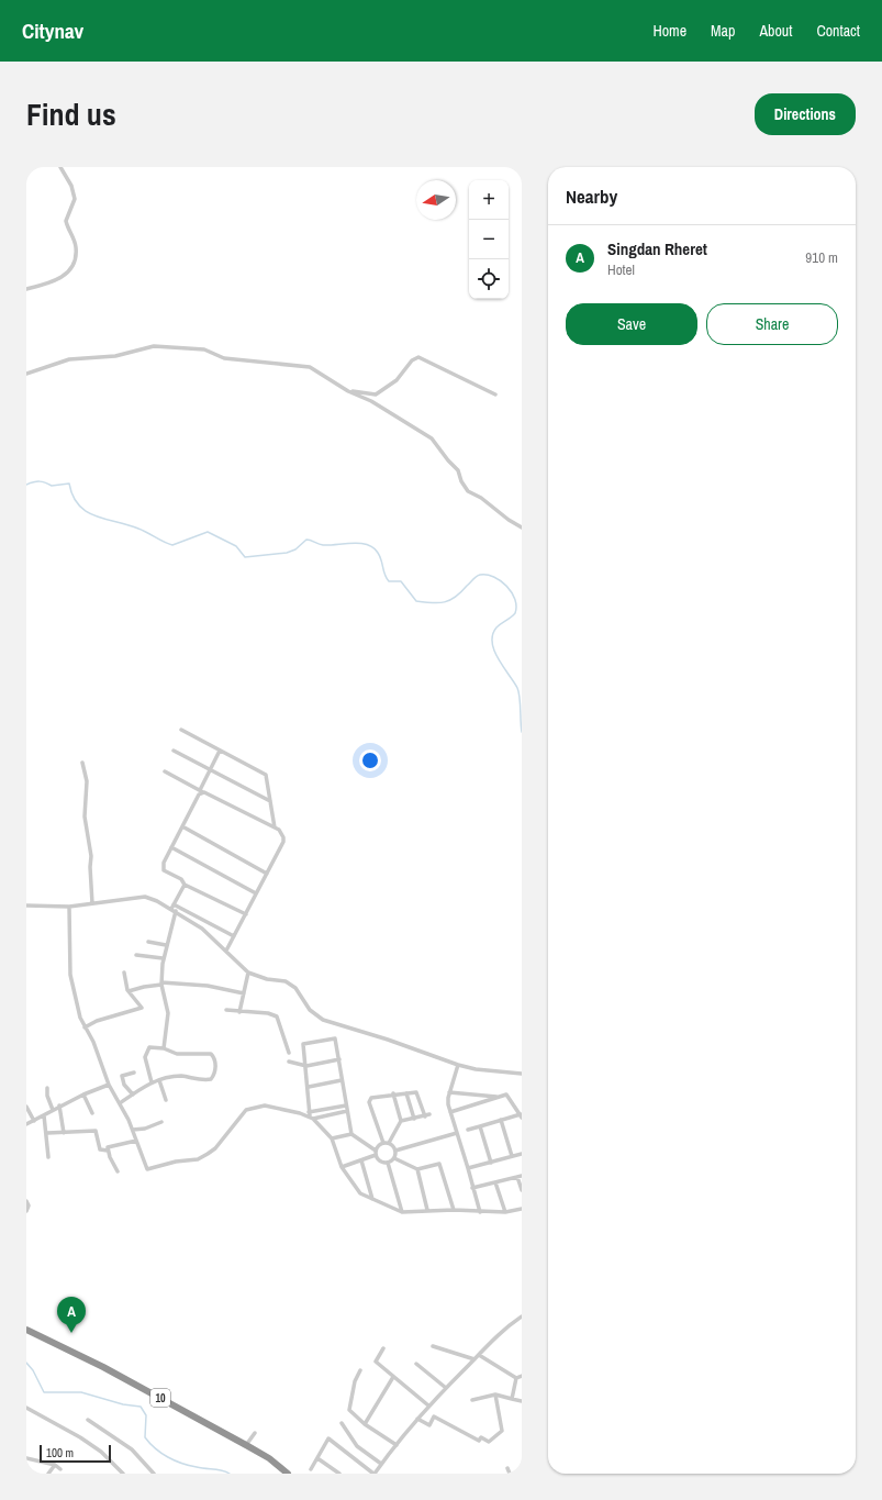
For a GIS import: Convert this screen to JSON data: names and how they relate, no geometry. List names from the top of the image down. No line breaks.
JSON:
{"streets":{"highway":["10"]},"scale_bar":"100 m","north":"left","page":{"header":"Citynav","nav":["Home","Map","About","Contact"],"title":"Find us","buttons":["Directions",["Save","Share"]],"heading":"Nearby","map_buttons":["+","−"],"list":[{"mark":"A","name":"Singdan Rheret","note":"Hotel","value":"910 m"}],"pins":"A","scale":"100 m"}}
